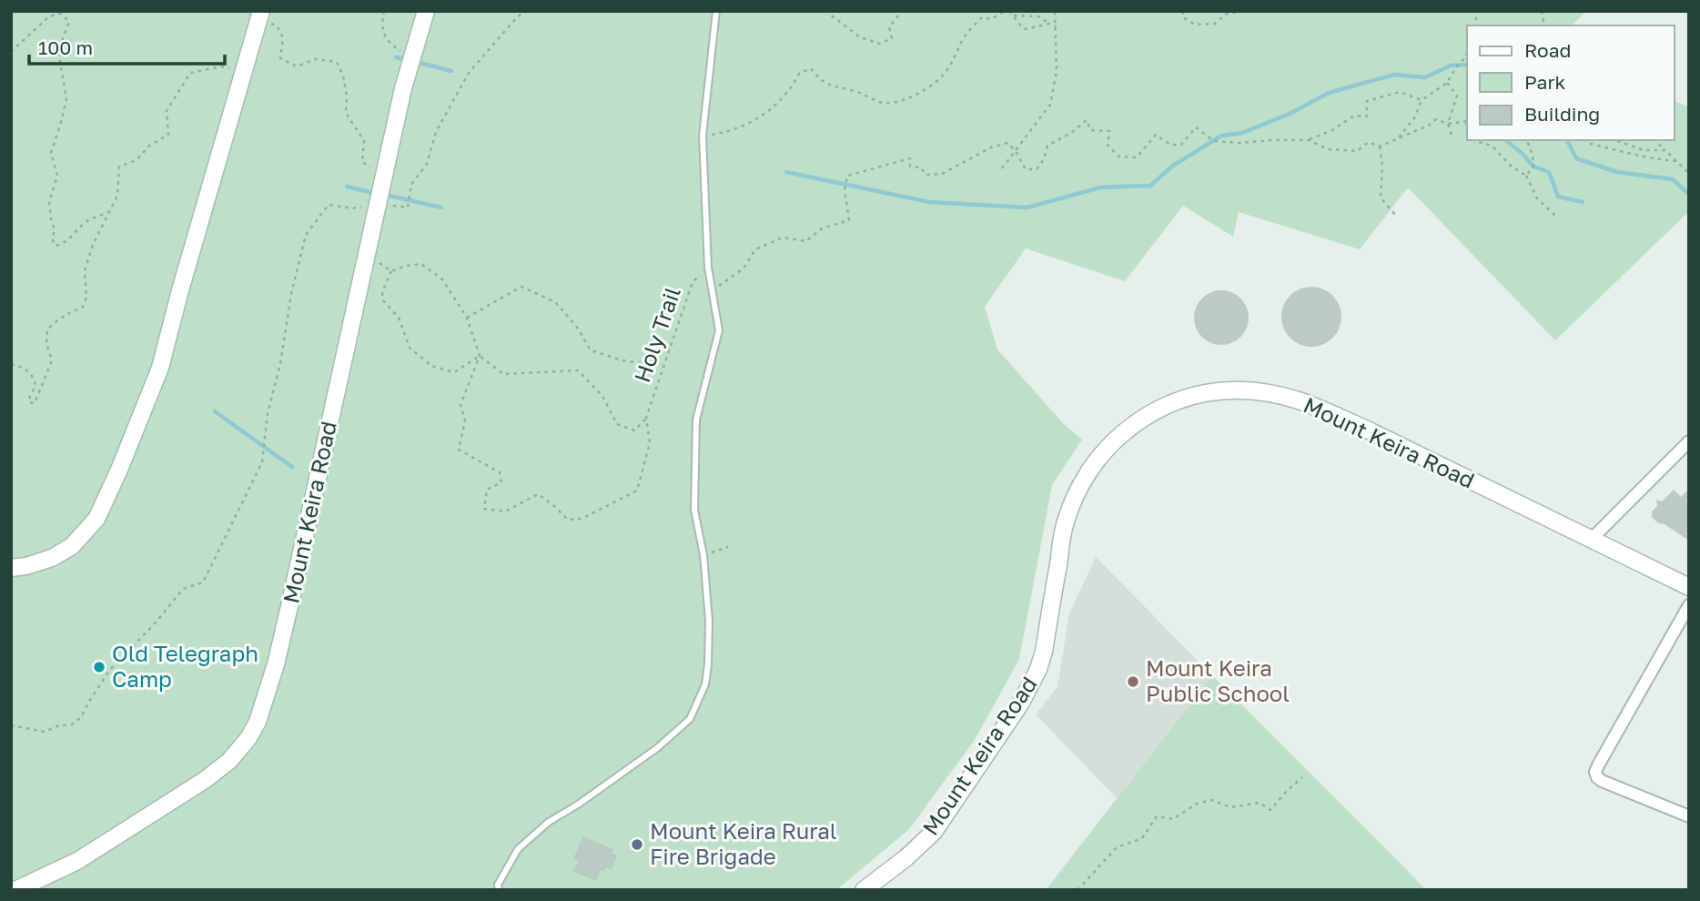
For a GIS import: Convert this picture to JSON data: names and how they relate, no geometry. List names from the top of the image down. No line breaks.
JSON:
{"streets":{"main road":["Mount Keira Road"],"path":["Holy Trail"]},"places":["Old Telegraph Camp","Mount Keira Public School","Mount Keira Rural Fire Brigade"],"legend":["Road","Park","Building"],"scale_bar":"100 m"}
